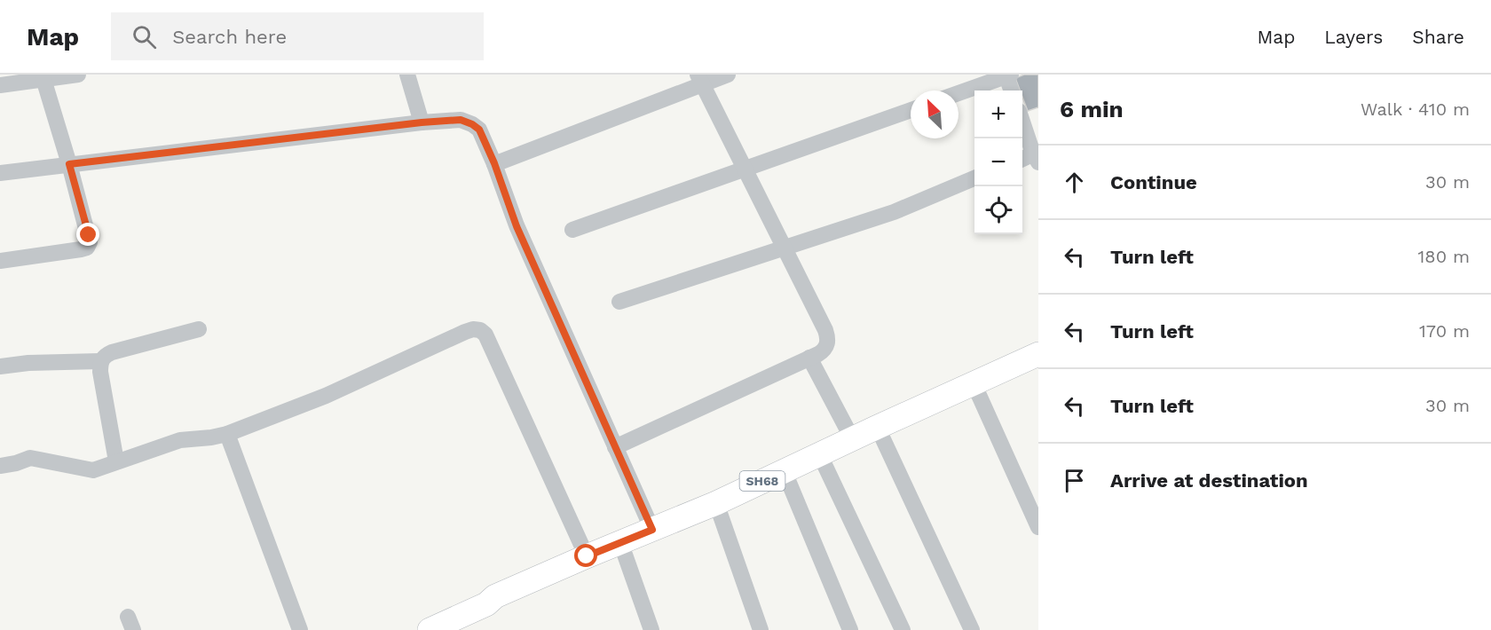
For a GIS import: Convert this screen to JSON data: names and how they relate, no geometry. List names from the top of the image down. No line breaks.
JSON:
{"streets":{"main road":["SH68"]},"north":"top left","page":{"header":"Map","search":"Search here","nav":["Map","Layers","Share"],"heading":["6 min","Walk · 410 m"],"map_buttons":["+","−"],"list":[["Continue","30 m"],["Turn left","180 m"],["Turn left","170 m"],["Turn left","30 m"],"Arrive at destination"]}}
